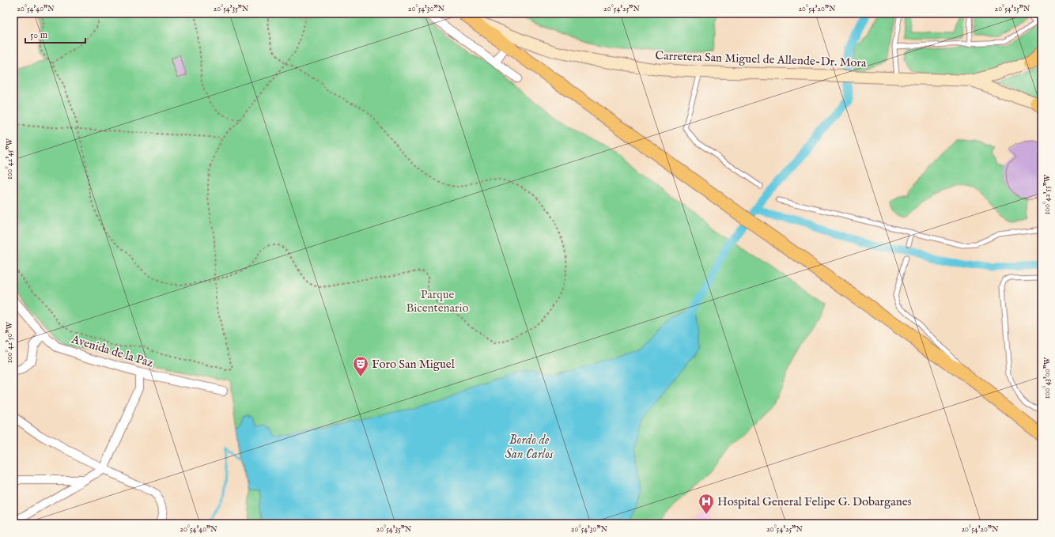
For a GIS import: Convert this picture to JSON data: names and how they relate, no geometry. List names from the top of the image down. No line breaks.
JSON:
{"streets":{"main road":["Carretera San Miguel de Allende-Dr. Mora"],"street":["Avenida de la Paz"]},"water":["Bordo de San Carlos"],"parks":["Parque Bicentenario"],"places":{"theatre":["Foro San Miguel"],"hospital":["Hospital General Felipe G. Dobarganes"]},"scale_bar":"50 m","coordinates":["20°54'40\"N","20°54'35\"N","20°54'30\"N","20°54'25\"N","20°54'20\"N","20°54'15\"N","100°42'45\"W","100°42'55\"W","100°42'50\"W","100°43'00\"W"]}
